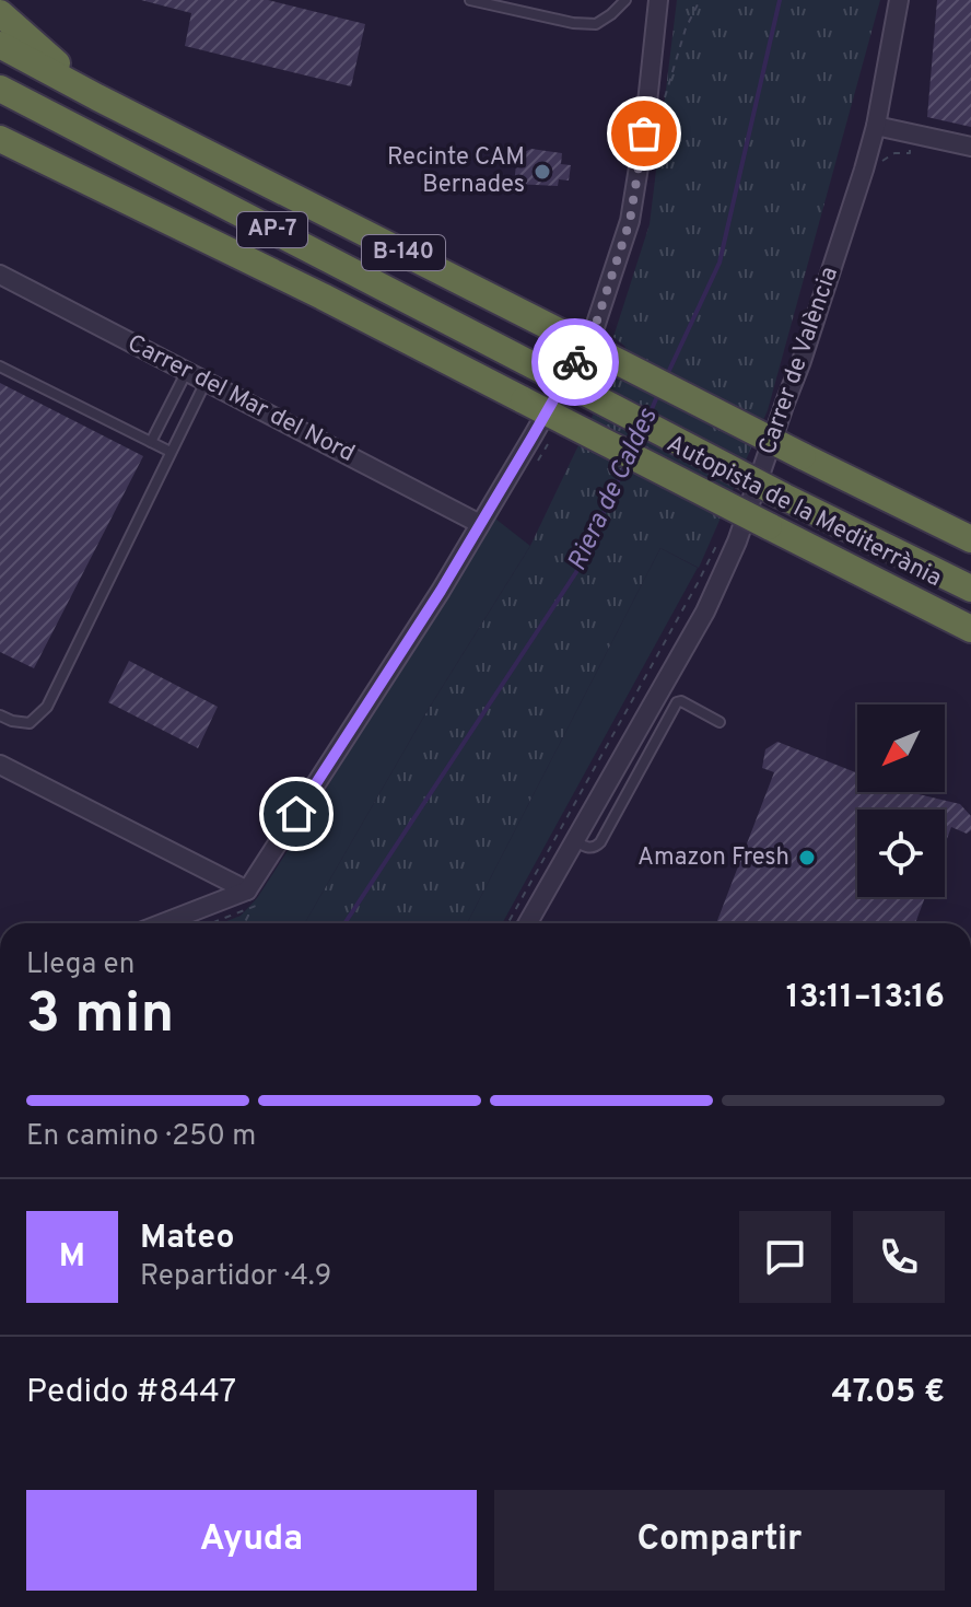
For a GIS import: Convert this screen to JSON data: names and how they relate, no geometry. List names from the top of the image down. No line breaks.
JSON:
{"streets":{"highway":["AP-7","B-140","Autopista de la Mediterrània"],"street":["Carrer de València","Carrer del Mar del Nord"]},"water":["Riera de Caldes"],"places":["Recinte CAM Bernades","Amazon Fresh"],"north":"bottom left","page":{"heading":["3 min","Llega en","13:11–13:16"],"panel":["Mateo","Repartidor · 4.9","Pedido #8447","47.05 €"],"bar":"En camino · 250 m","round":"M","buttons":["Ayuda","Compartir"]}}
